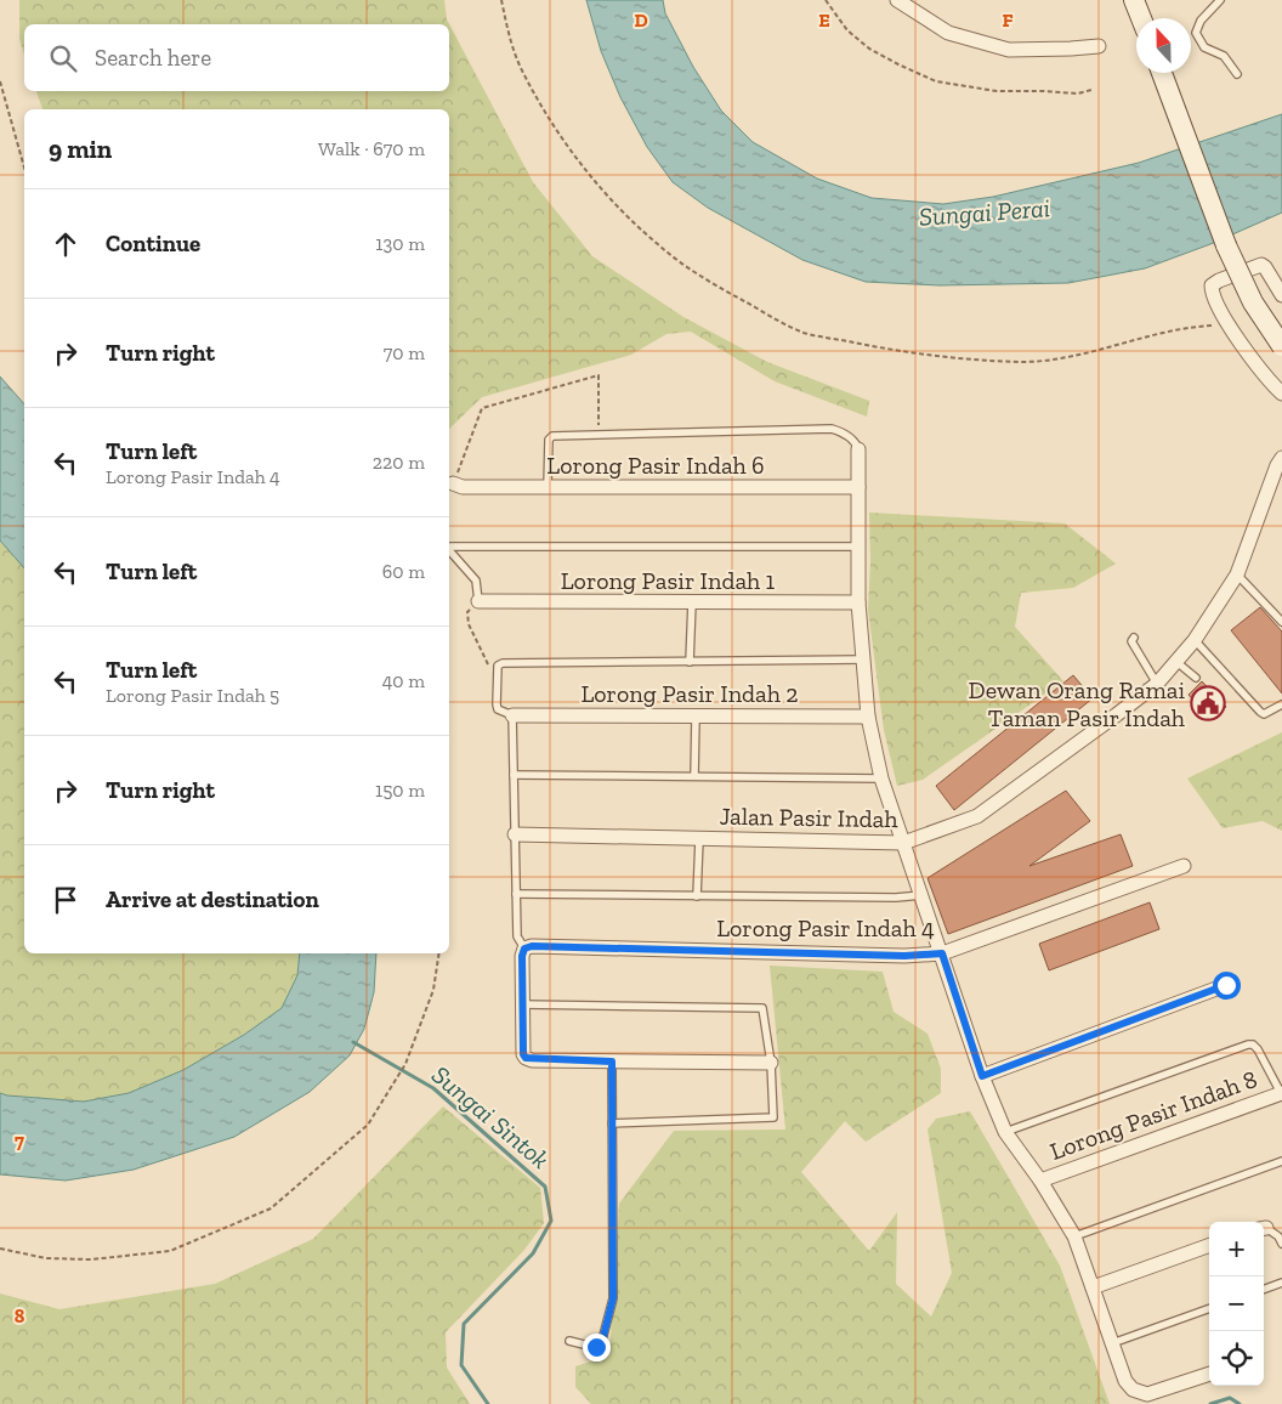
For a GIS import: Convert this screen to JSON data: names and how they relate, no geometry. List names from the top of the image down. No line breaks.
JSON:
{"streets":{"street":["Lorong Pasir Indah 6","Lorong Pasir Indah 1","Lorong Pasir Indah 2","Jalan Pasir Indah","Lorong Pasir Indah 4","Lorong Pasir Indah 8"]},"water":["Sungai Perai","Sungai Sintok"],"places":{"public building":["Dewan Orang Ramai Taman Pasir Indah"]},"north":"top","page":{"search":"Search here","heading":["9 min","Walk · 670 m"],"list":[["Continue","130 m"],["Turn right","70 m"],["Turn left","Lorong Pasir Indah 4","220 m"],["Turn left","60 m"],["Turn left","Lorong Pasir Indah 5","40 m"],["Turn right","150 m"],"Arrive at destination"],"map_buttons":["+","−"]},"grid":{"columns":["D","E","F"],"rows":["7","8"]}}
